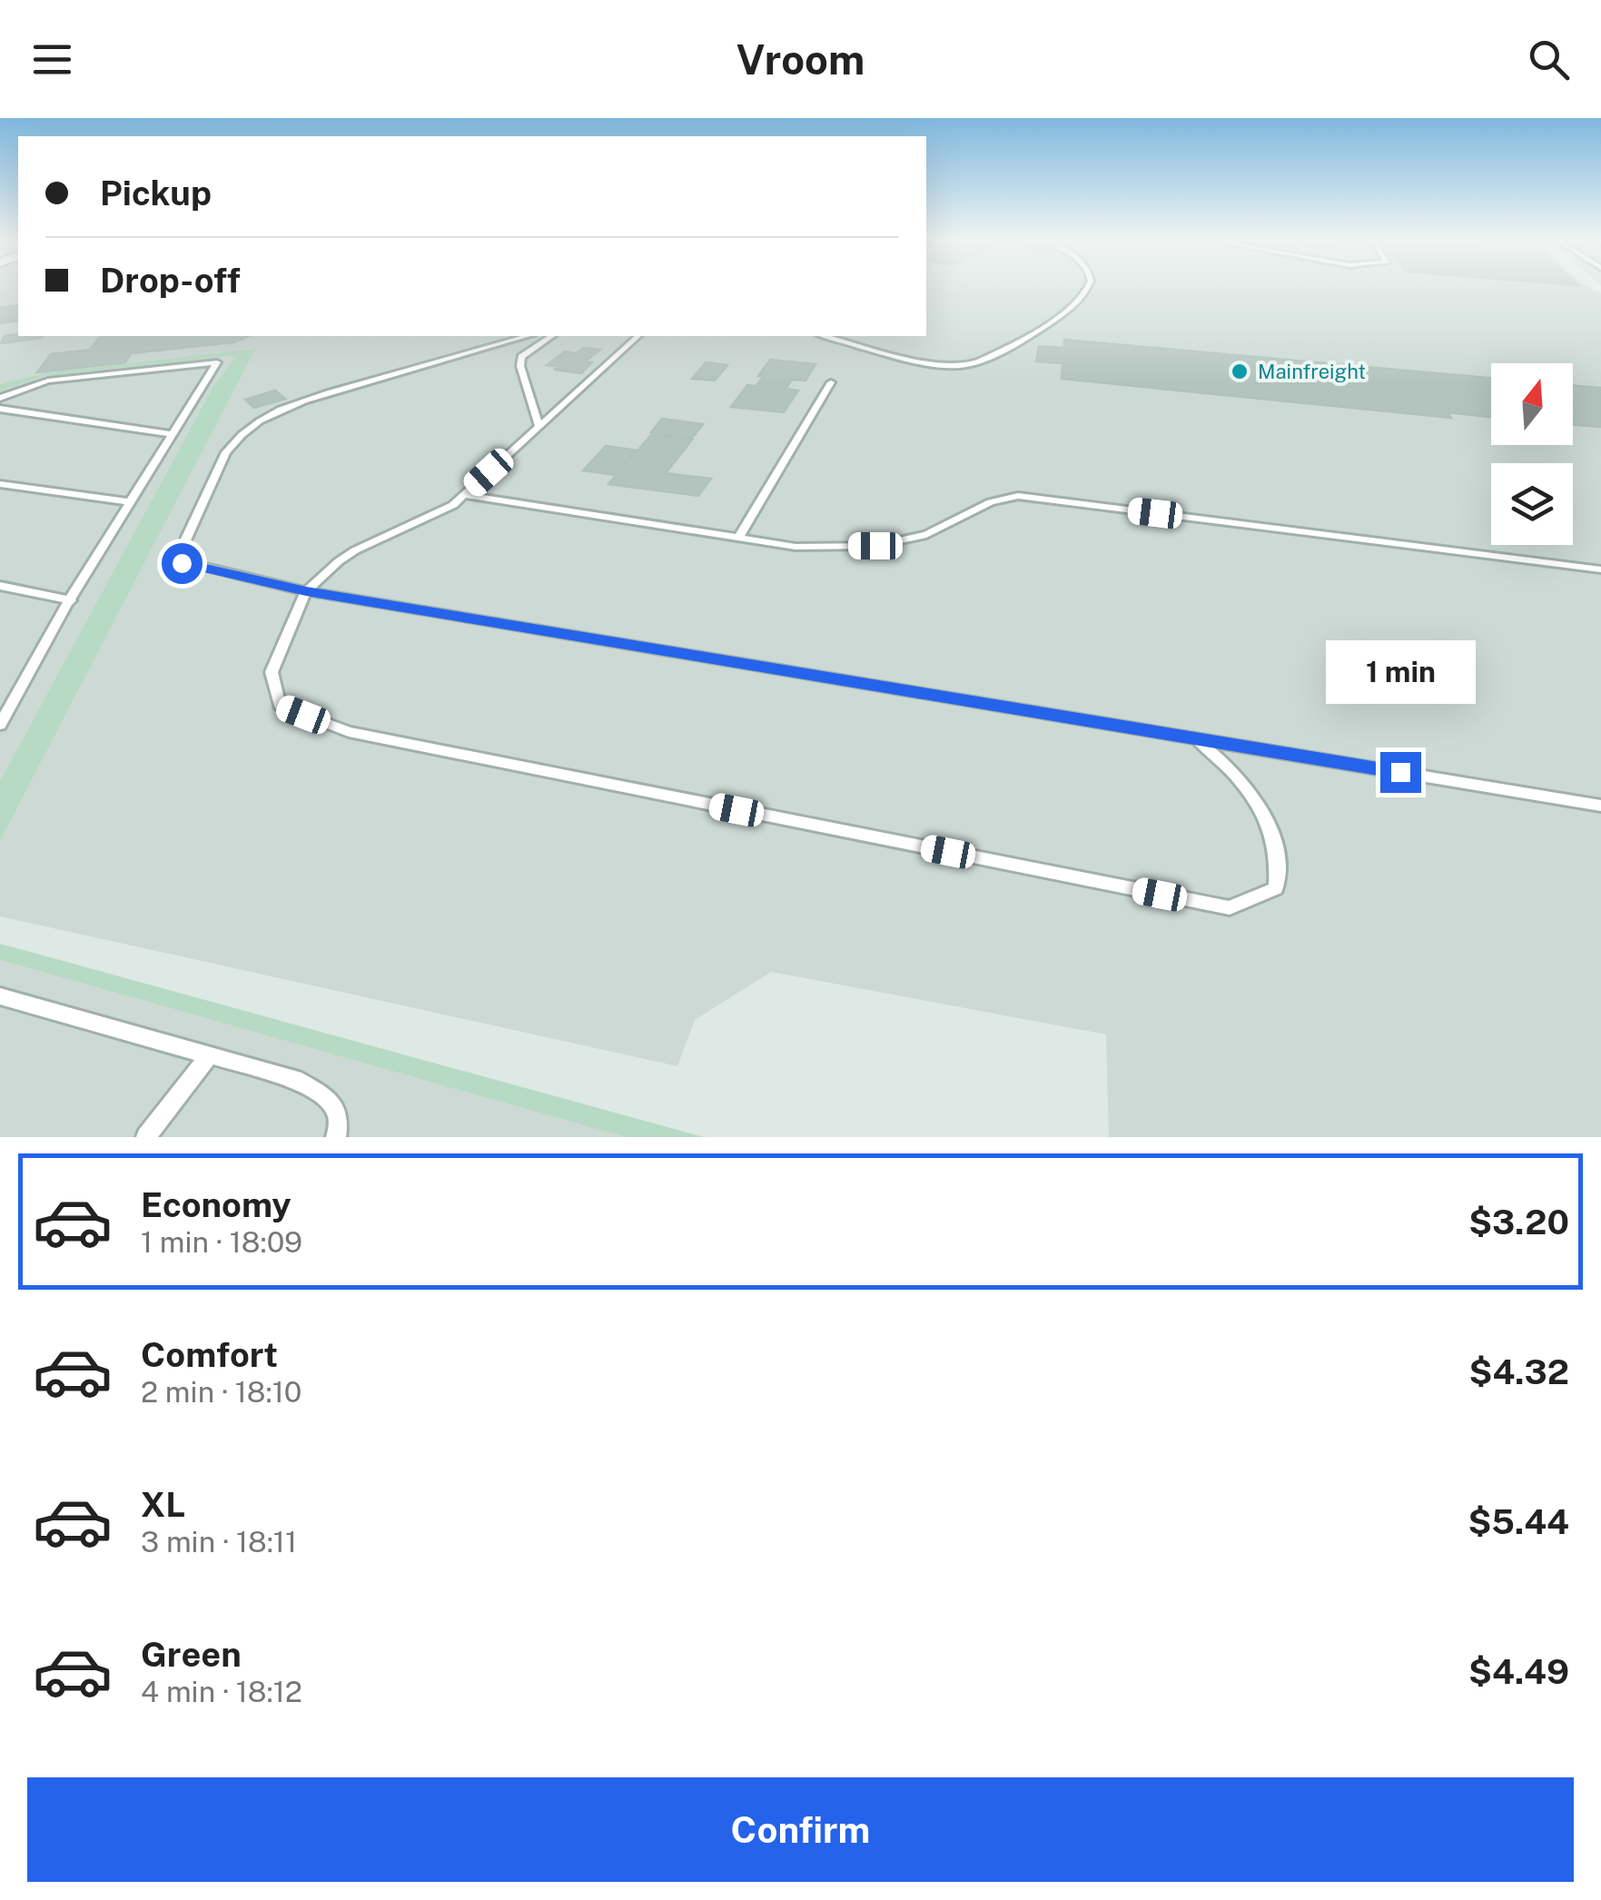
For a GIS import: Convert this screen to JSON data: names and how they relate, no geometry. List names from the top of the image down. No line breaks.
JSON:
{"places":["Mainfreight"],"north":"top","page":{"header":"Vroom","banner":["Pickup","Drop-off"],"bubble":"1 min","list":[{"name":"Economy","note":"1 min · 18:09","value":"$3.20"},{"name":"Comfort","note":"2 min · 18:10","value":"$4.32"},{"name":"XL","note":"3 min · 18:11","value":"$5.44"},{"name":"Green","note":"4 min · 18:12","value":"$4.49"}],"buttons":"Confirm"}}
